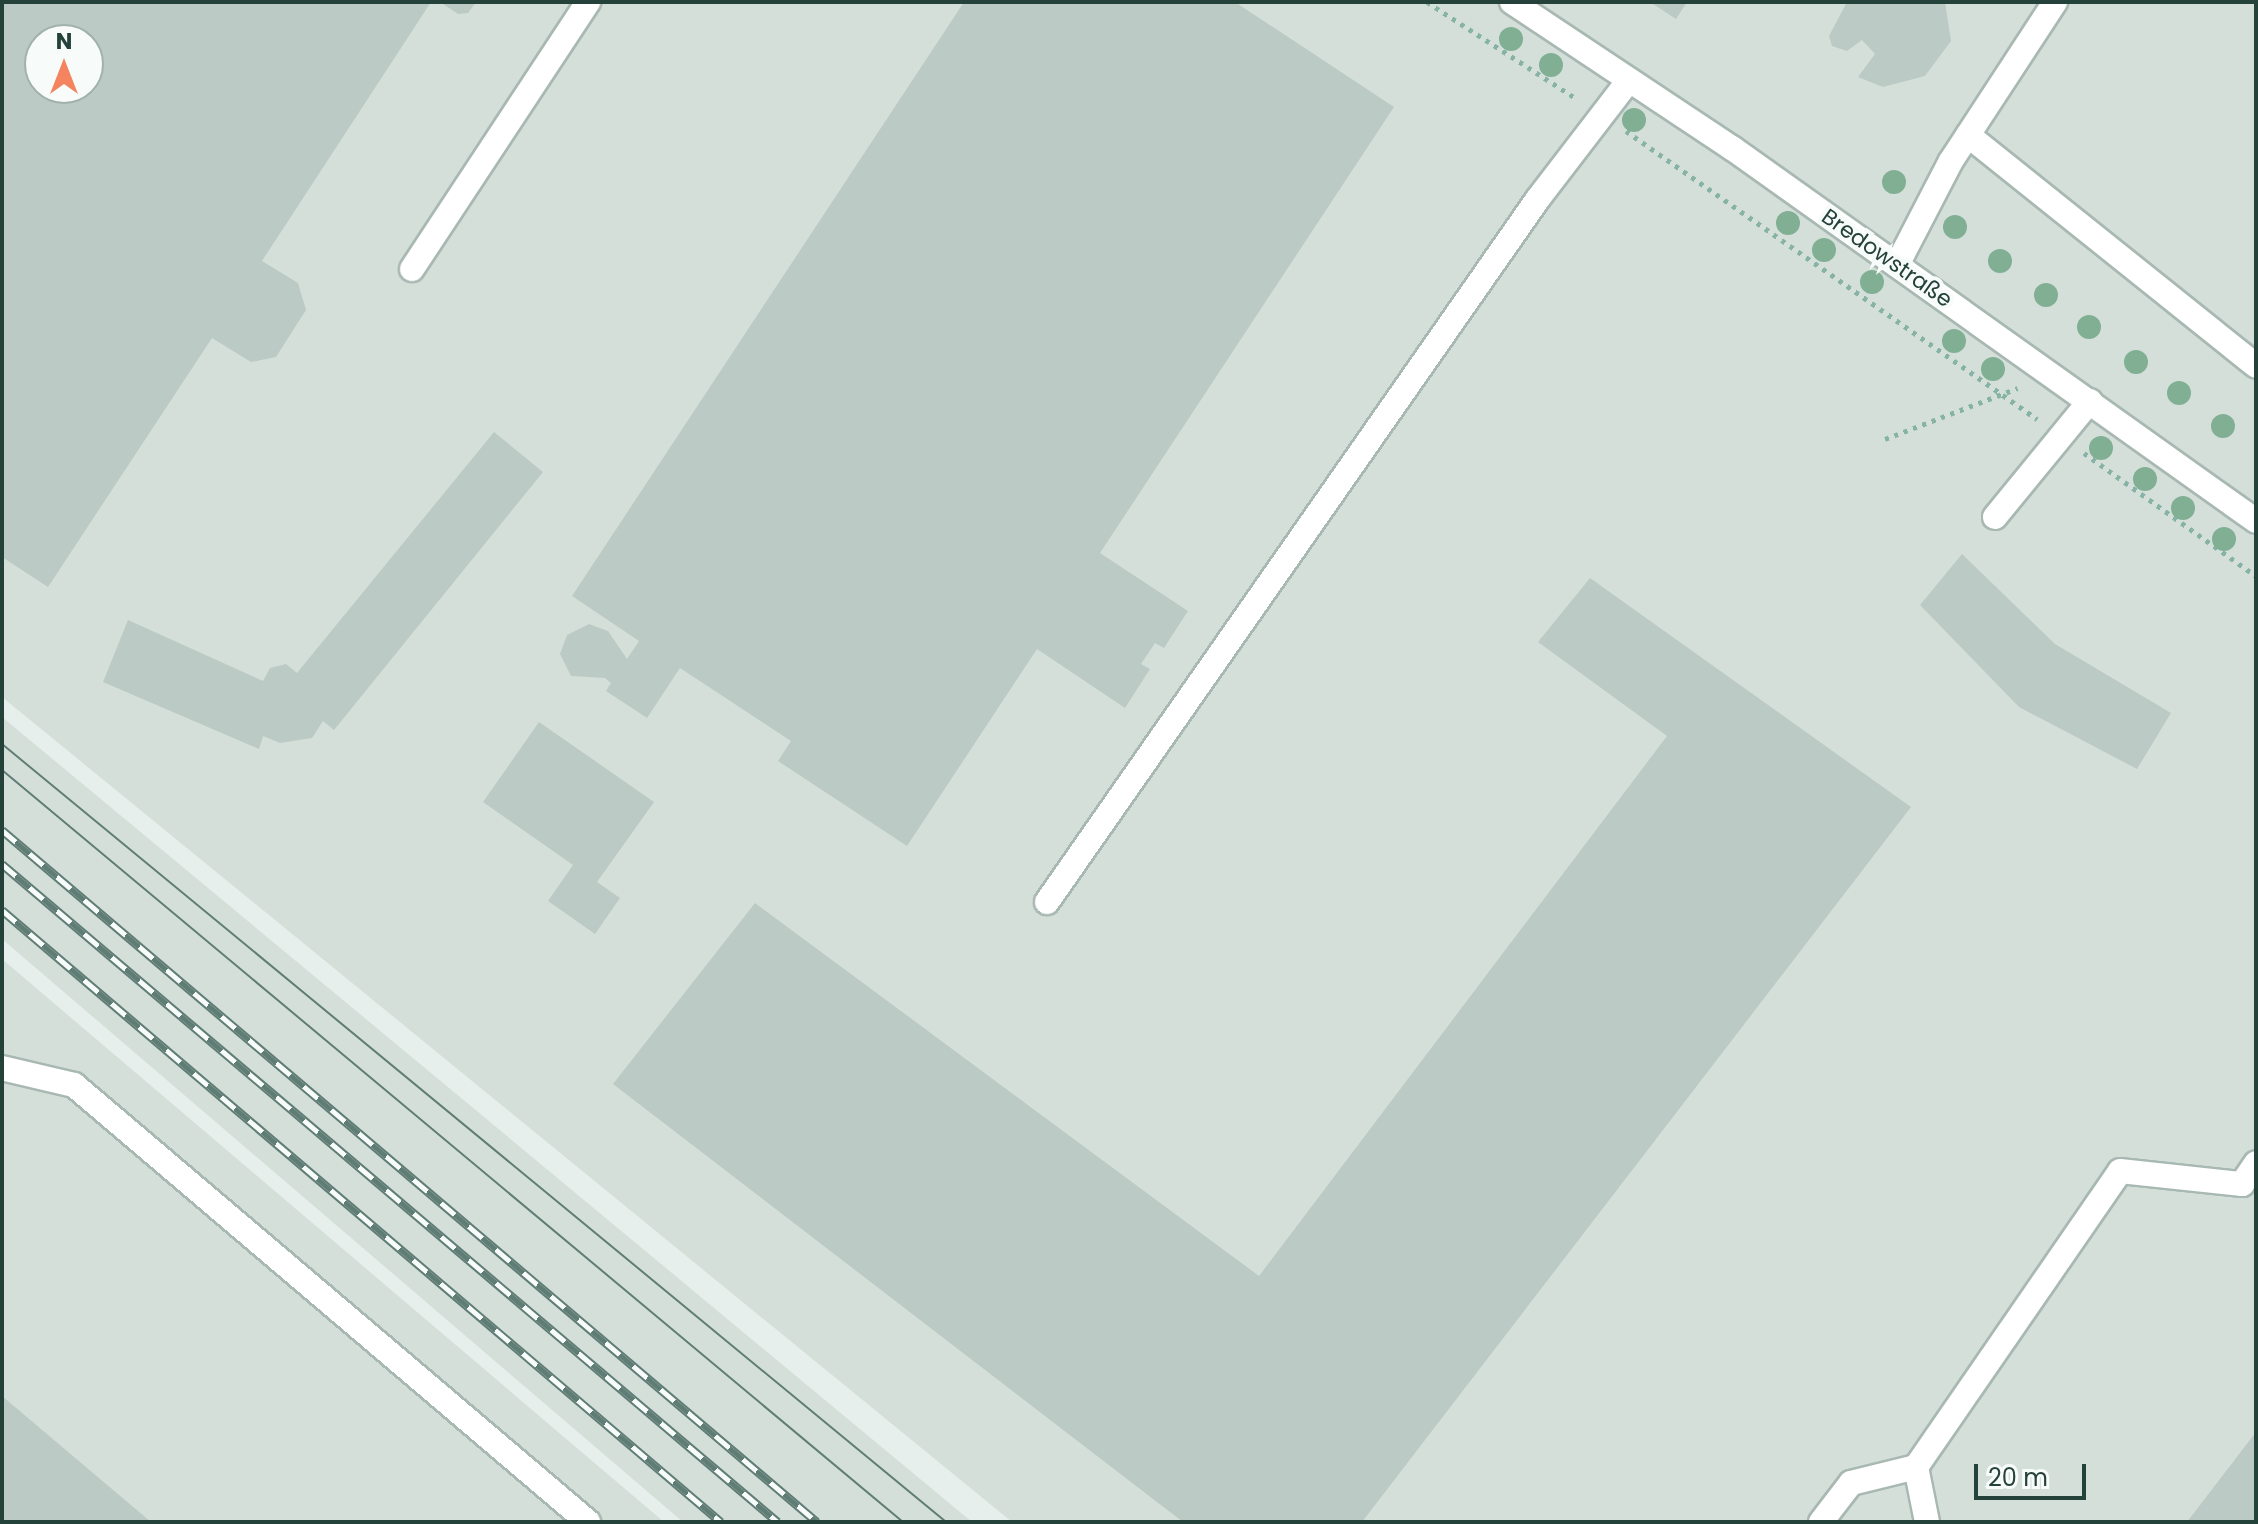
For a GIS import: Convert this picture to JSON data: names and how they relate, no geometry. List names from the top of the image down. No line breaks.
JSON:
{"streets":{"street":["Bredowstraße"]},"scale_bar":"20 m","north":"top"}
